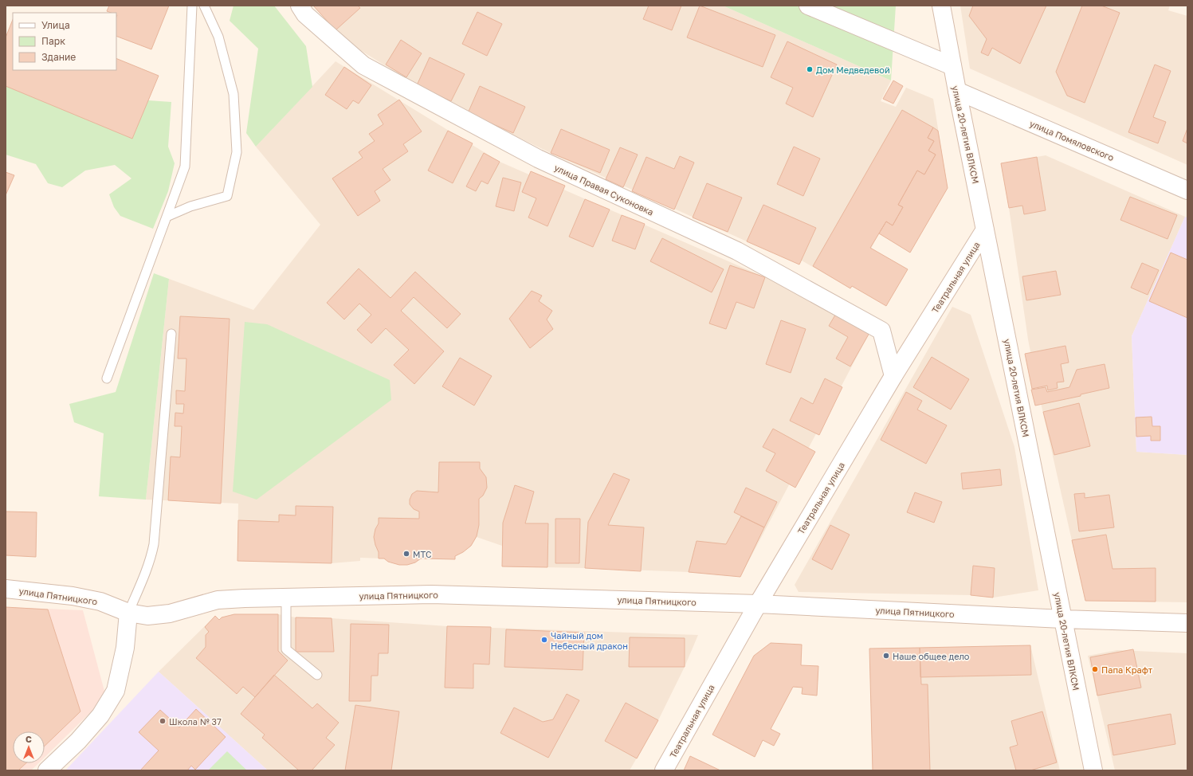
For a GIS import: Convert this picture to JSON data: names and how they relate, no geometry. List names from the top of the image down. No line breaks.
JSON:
{"streets":{"street":["улица 20-летия ВЛКСМ","улица Помяловского","улица Правая Суконовка","Театральная улица","улица Пятницкого"]},"crossings":[["улица 20-летия ВЛКСМ","улица Помяловского"],["улица 20-летия ВЛКСМ","Театральная улица"],["улица 20-летия ВЛКСМ","улица Пятницкого"],["улица Правая Суконовка","Театральная улица"],["Театральная улица","улица Пятницкого"]],"places":["Дом Медведевой","МТС","Чайный дом Небесный дракон","Наше общее дело","Папа Крафт","Школа № 37"],"legend":["Улица","Парк","Здание"],"north":"top"}
